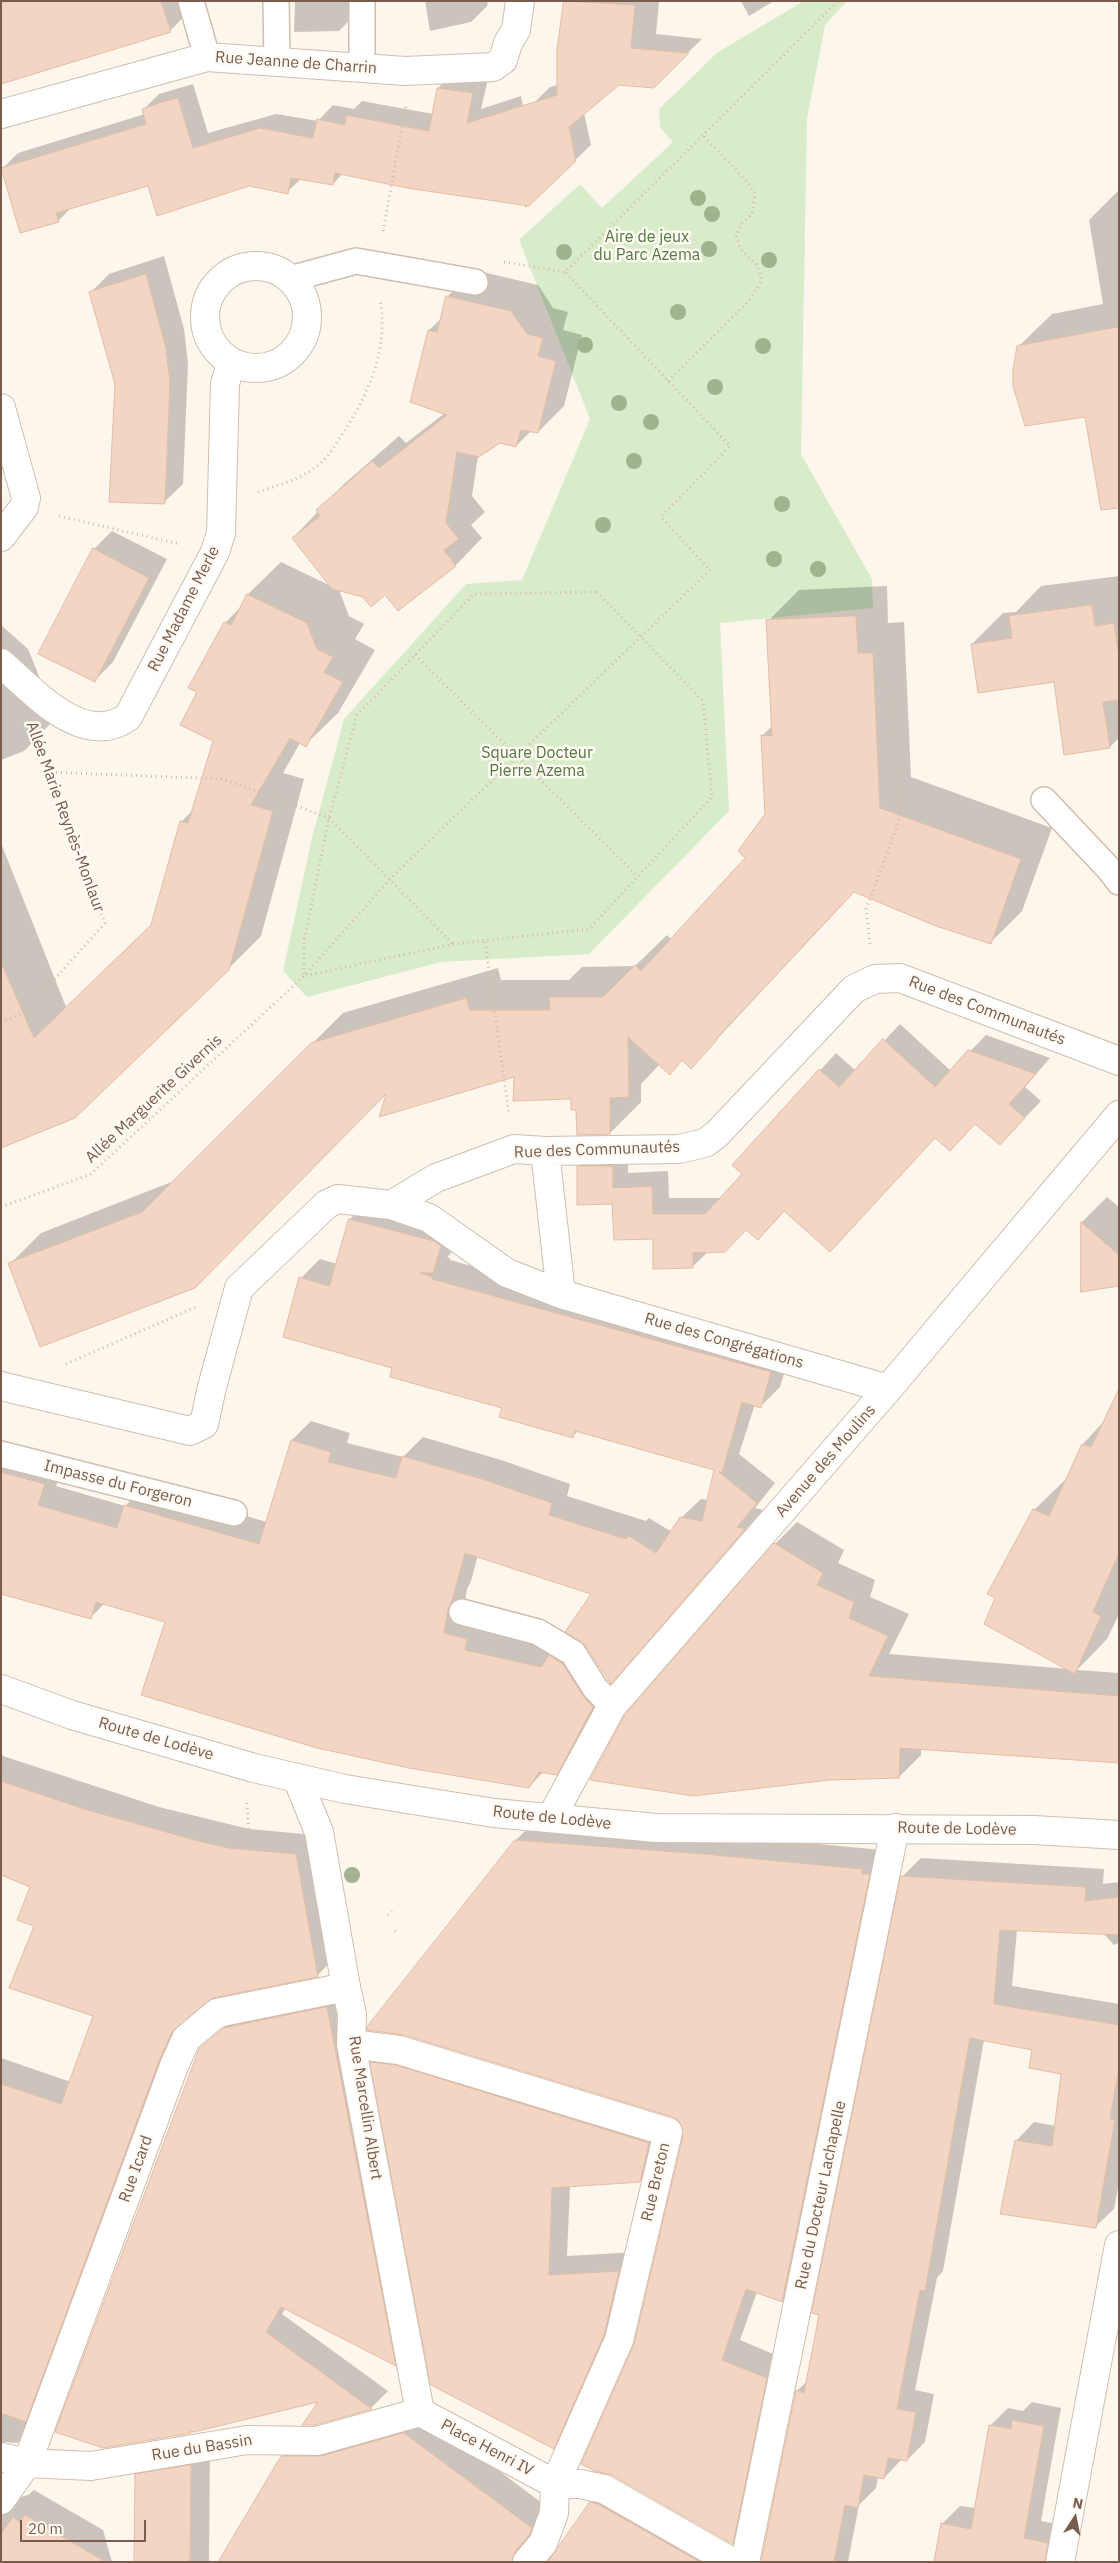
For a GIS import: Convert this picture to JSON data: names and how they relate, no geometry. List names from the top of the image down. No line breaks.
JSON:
{"streets":{"street":["Rue Jeanne de Charrin","Rue Madame Merle","Rue des Communautés","Rue des Congrégations","Avenue des Moulins","Route de Lodève","Rue Marcellin Albert","Rue Icard","Rue Breton","Rue du Docteur Lachapelle","Rue du Bassin","Place Henri IV"],"lane":["Impasse du Forgeron"],"path":["Allée Marie Reynès-Monlaur","Allée Marguerite Givernis"]},"crossings":[["Rue des Communautés","Rue des Congrégations"],["Rue des Congrégations","Avenue des Moulins"],["Avenue des Moulins","Route de Lodève"],["Route de Lodève","Rue Marcellin Albert"],["Route de Lodève","Rue du Docteur Lachapelle"],["Rue Marcellin Albert","Rue Icard"],["Rue Marcellin Albert","Rue Breton"],["Rue Marcellin Albert","Rue du Bassin"],["Rue Marcellin Albert","Place Henri IV"],["Rue Icard","Rue du Bassin"],["Rue Breton","Place Henri IV"],["Rue du Bassin","Place Henri IV"]],"parks":["Aire de jeux du Parc Azema","Square Docteur Pierre Azema"],"scale_bar":"20 m","north":"top"}
